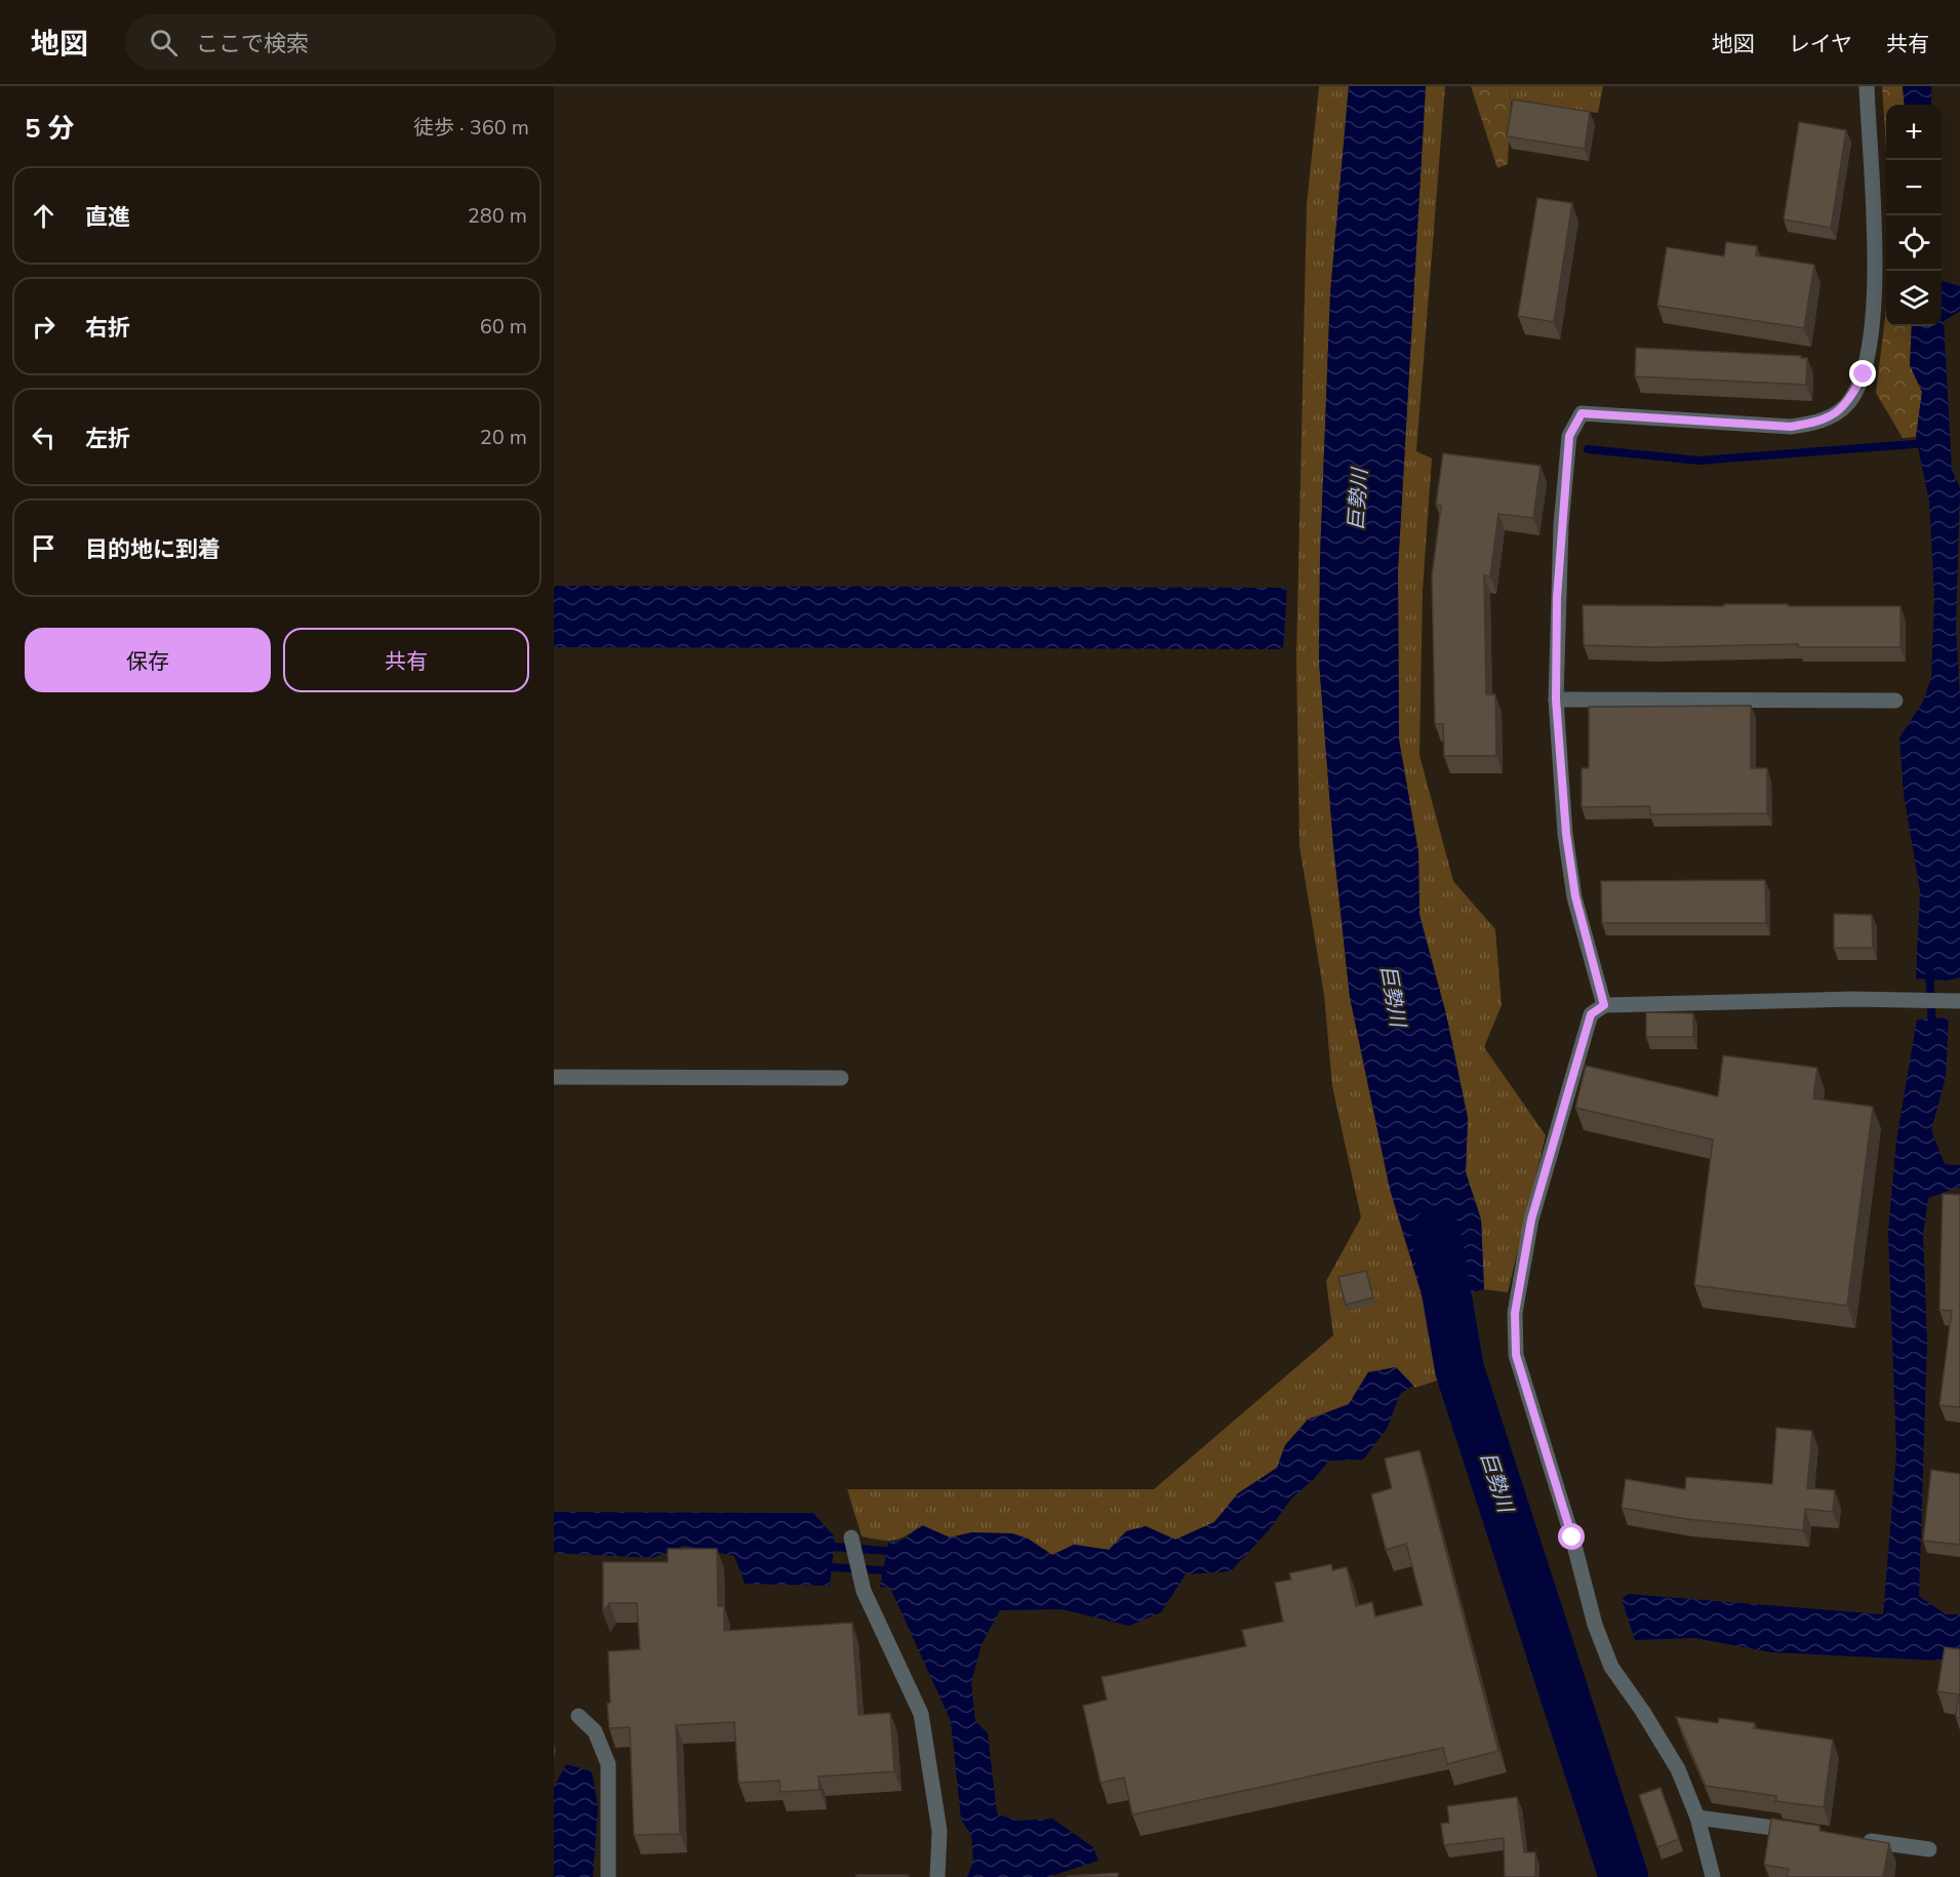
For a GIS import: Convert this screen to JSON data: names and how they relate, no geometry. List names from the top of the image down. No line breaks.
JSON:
{"water":["巨勢川"],"page":{"header":"地図","search":"ここで検索","nav":["地図","レイヤ","共有"],"heading":["5 分","徒歩 · 360 m"],"map_buttons":["+","−"],"list":[["直進","280 m"],["右折","60 m"],["左折","20 m"],"目的地に到着"],"buttons":["保存","共有"]}}
